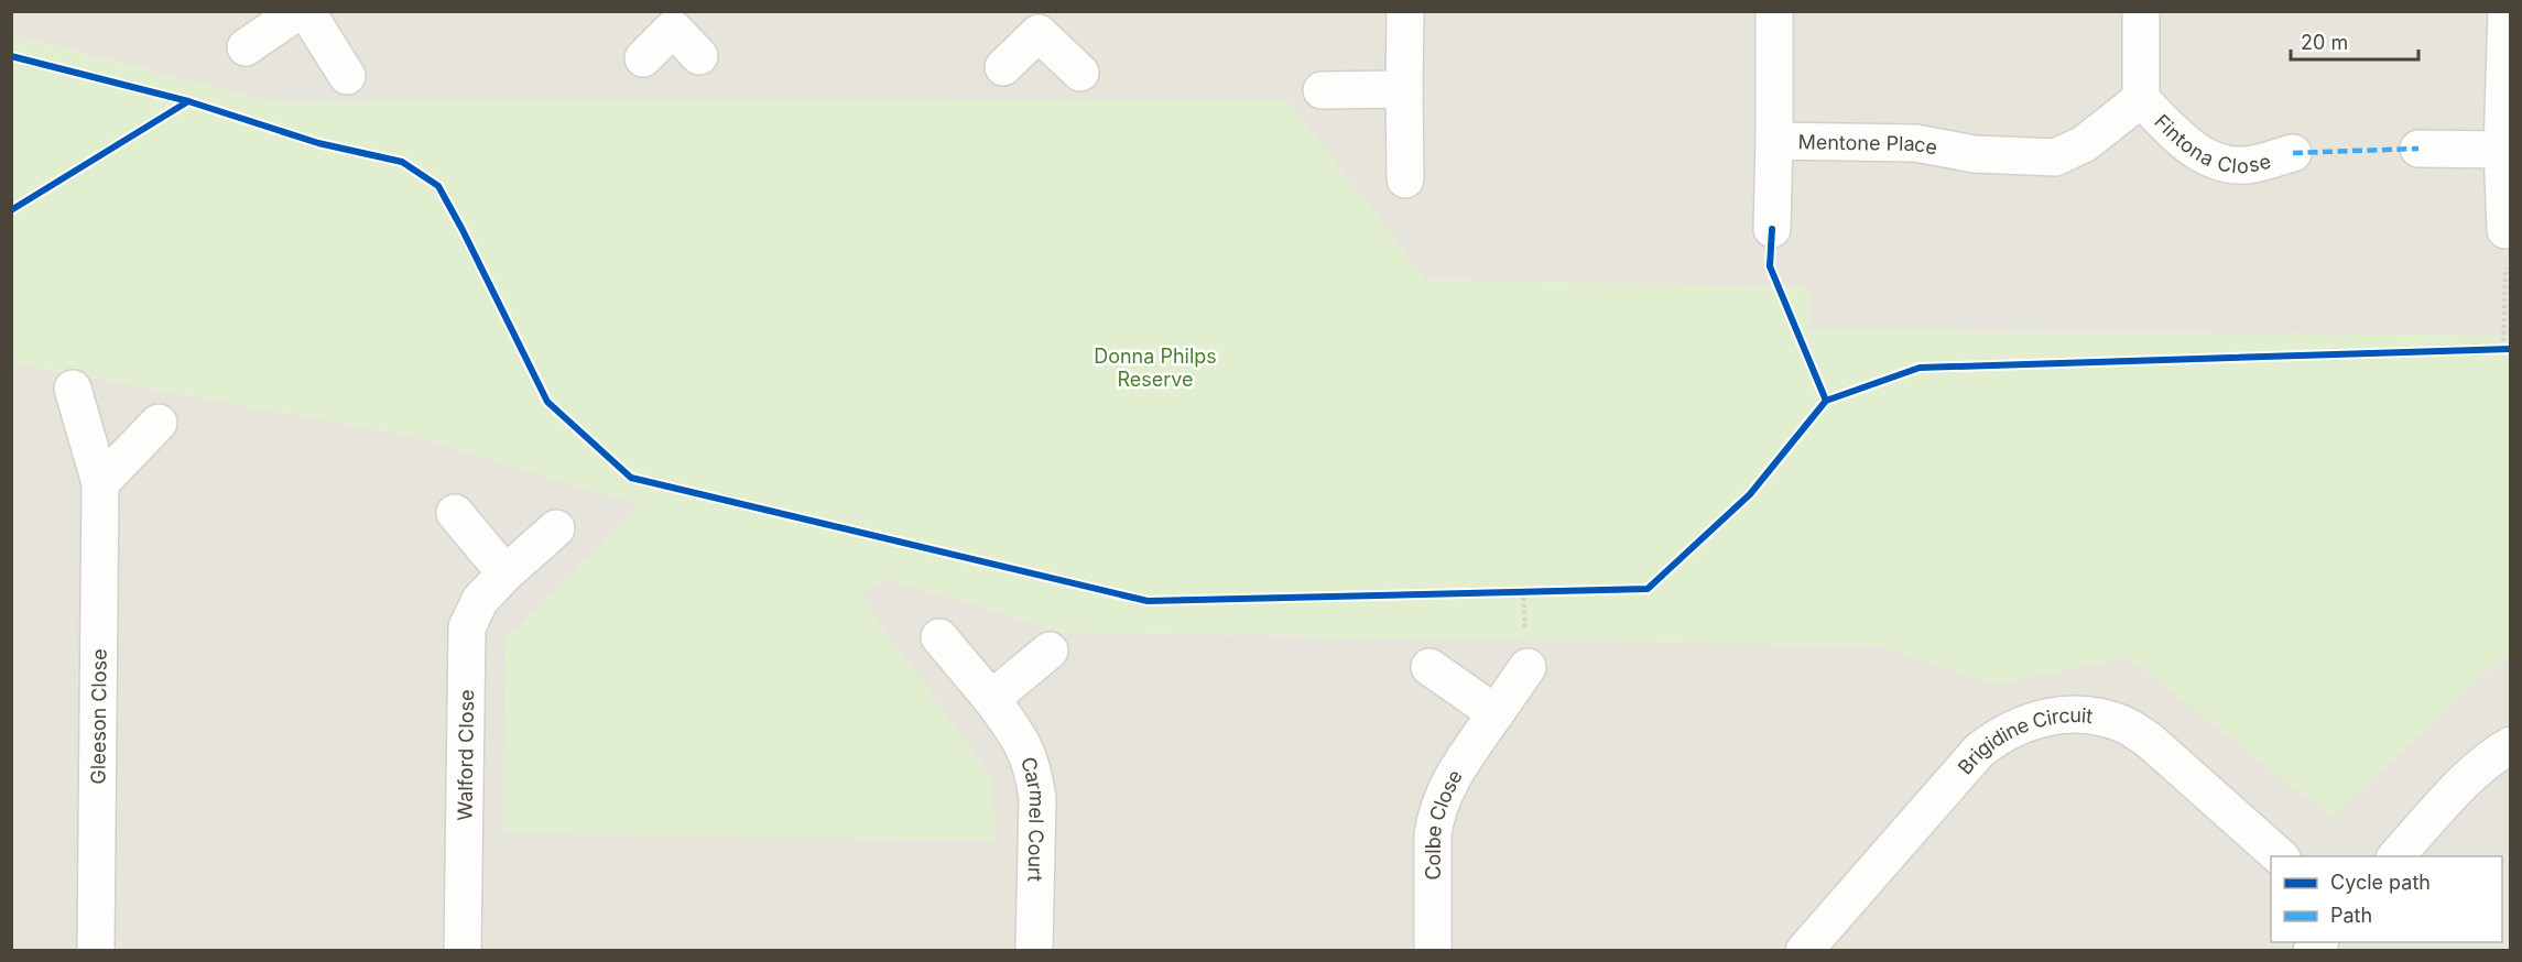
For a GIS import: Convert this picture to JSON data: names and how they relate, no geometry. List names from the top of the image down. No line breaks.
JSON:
{"streets":{"street":["Fintona Close","Mentone Place","Gleeson Close","Brigidine Circuit","Walford Close","Carmel Court","Colbe Close"]},"crossings":[["Fintona Close","Mentone Place"]],"parks":["Donna Philps Reserve"],"legend":["Cycle path","Path"],"scale_bar":"20 m"}
